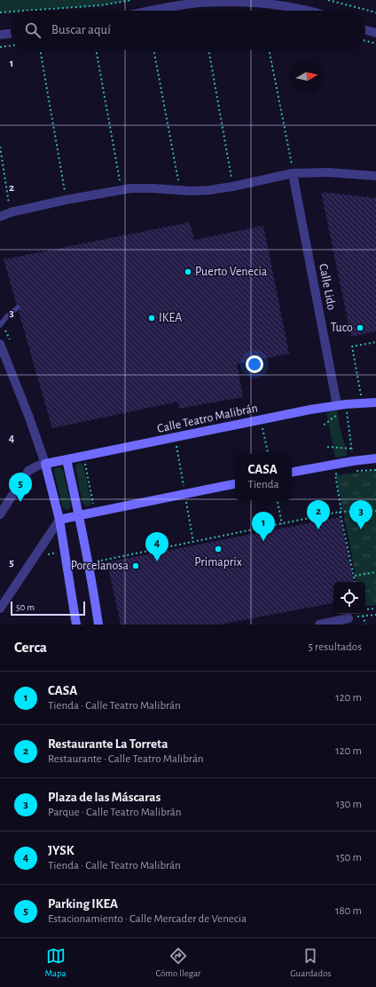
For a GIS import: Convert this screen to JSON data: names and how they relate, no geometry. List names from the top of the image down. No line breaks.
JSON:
{"streets":{"street":["Calle Lido","Calle Teatro Malibrán"]},"crossings":[["Calle Lido","Calle Teatro Malibrán"]],"places":["Puerto Venecia","IKEA","Tuco","Primaprix","Porcelanosa"],"scale_bar":"50 m","north":"right","page":{"search":"Buscar aquí","popup":["CASA","Tienda"],"pins":["5","2","3","1","4"],"scale":"50 m","heading":["Cerca","5 resultados"],"list":[{"mark":"1","name":"CASA","note":"Tienda · Calle Teatro Malibrán","value":"120 m"},{"mark":"2","name":"Restaurante La Torreta","note":"Restaurante · Calle Teatro Malibrán","value":"120 m"},{"mark":"3","name":"Plaza de las Máscaras","note":"Parque · Calle Teatro Malibrán","value":"130 m"},{"mark":"4","name":"JYSK","note":"Tienda · Calle Teatro Malibrán","value":"150 m"},{"mark":"5","name":"Parking IKEA","note":"Estacionamiento · Calle Mercader de Venecia","value":"180 m"}],"nav":["Mapa","Cómo llegar","Guardados"]},"grid":{"rows":["1","2","3","4","5"]}}
